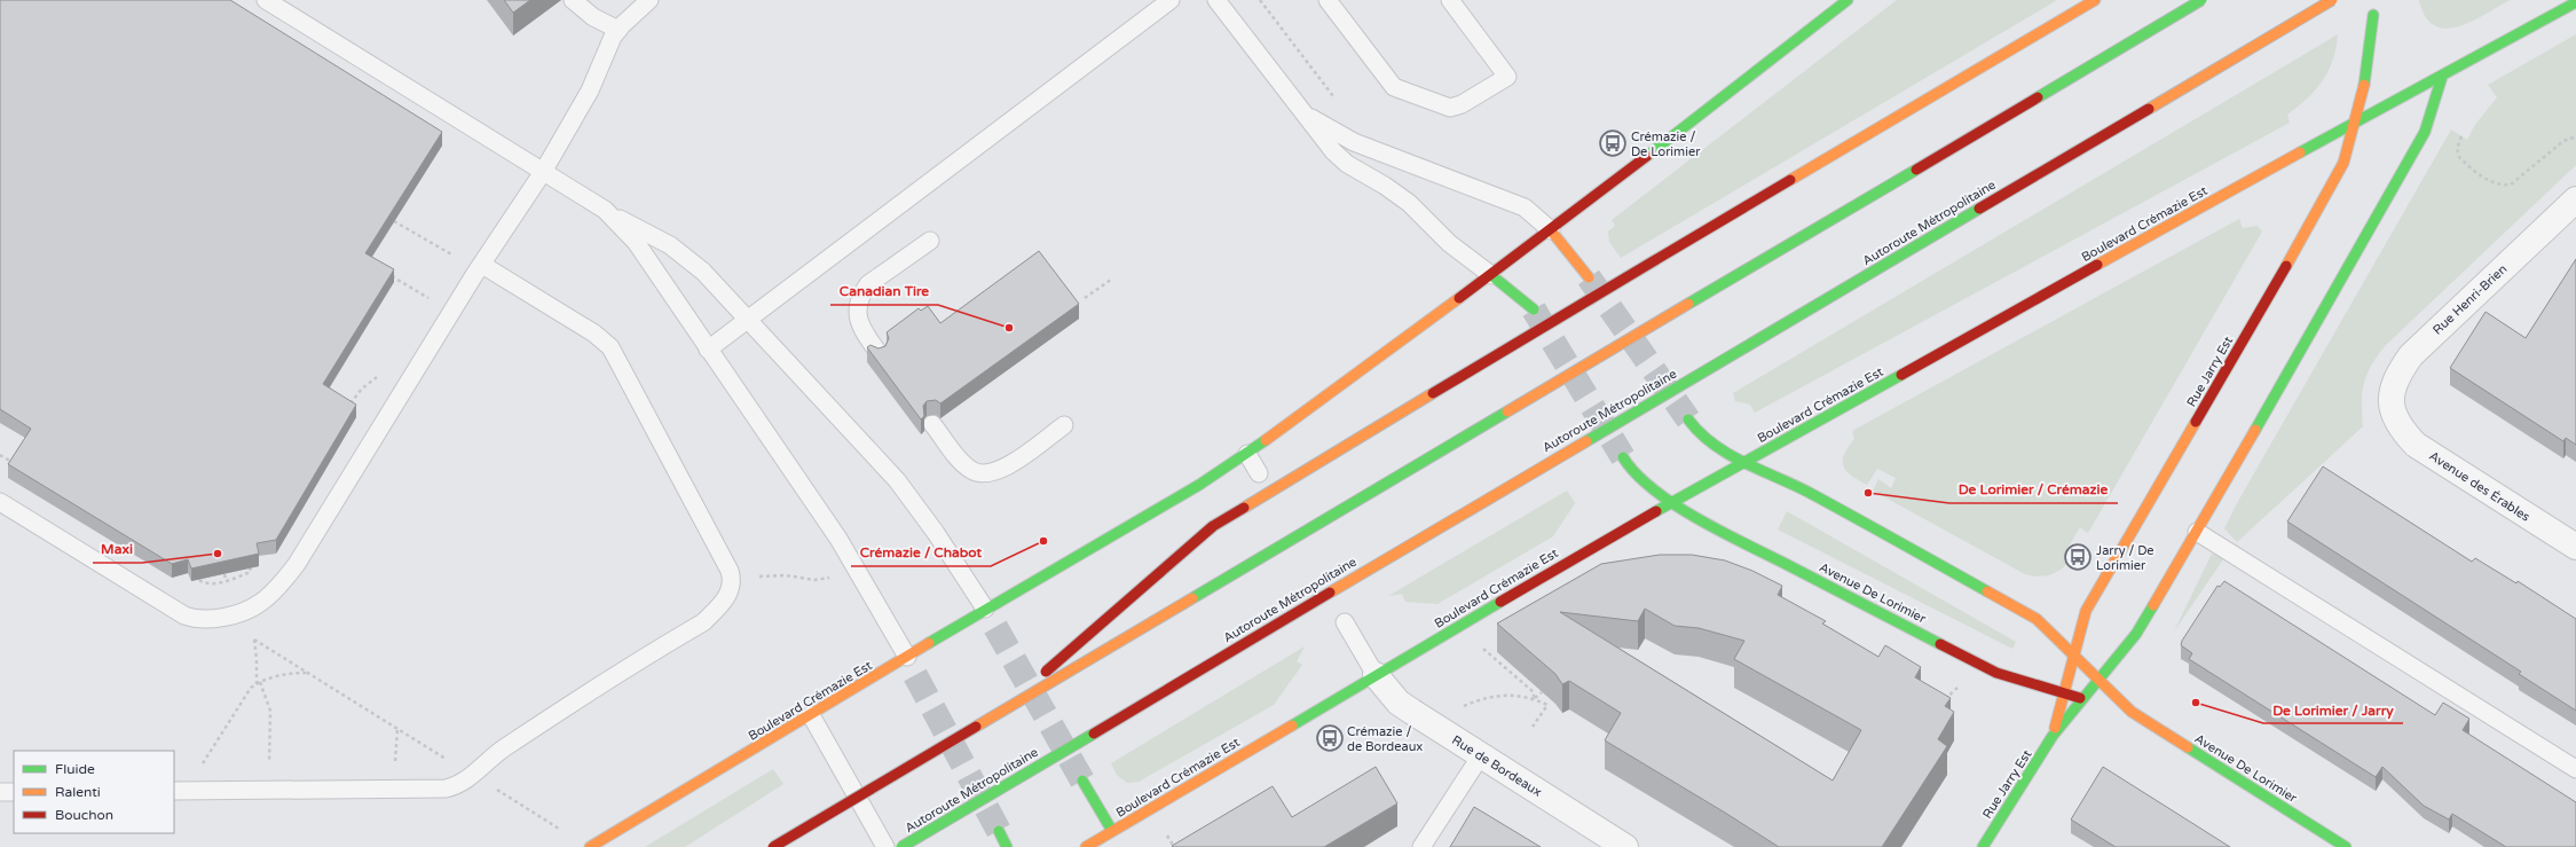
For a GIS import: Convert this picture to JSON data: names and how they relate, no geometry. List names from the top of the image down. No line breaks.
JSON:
{"streets":{"main road":["Autoroute Métropolitaine","Boulevard Crémazie Est","Rue Jarry Est","Avenue De Lorimier"],"street":["Rue Henri-Brien","Avenue des Érables","Rue de Bordeaux"]},"crossings":[["Boulevard Crémazie Est","Rue Jarry Est"],["Boulevard Crémazie Est","Avenue De Lorimier"],["Boulevard Crémazie Est","Rue de Bordeaux"],["Rue Henri-Brien","Avenue des Érables"],["Rue Jarry Est","Avenue De Lorimier"]],"places":{"bus stop":["Crémazie / De Lorimier","Jarry / De Lorimier","Crémazie / de Bordeaux"],"other":["Canadian Tire","De Lorimier / Crémazie","Crémazie / Chabot","Maxi","De Lorimier / Jarry"]},"legend":["Fluide","Ralenti","Bouchon"]}
